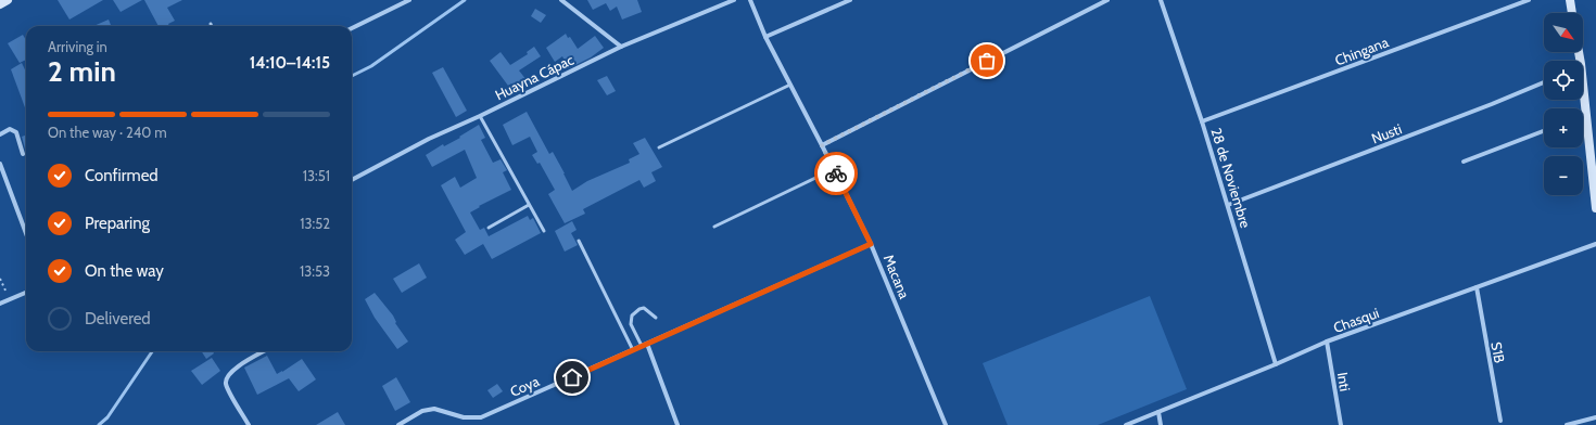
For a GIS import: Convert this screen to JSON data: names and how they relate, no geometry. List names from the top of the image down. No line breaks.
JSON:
{"streets":{"street":["Chingana","Huayna Cápac","Nusti","28 de Noviembre","Macana","Chasqui","S1B","Inti","Coya"]},"crossings":[["Chingana","28 de Noviembre"],["Nusti","28 de Noviembre"],["28 de Noviembre","Chasqui"],["Macana","Coya"],["Chasqui","S1B"],["Chasqui","Inti"]],"north":"bottom right","page":{"map_buttons":["+","−"],"heading":["2 min","Arriving in","14:10–14:15"],"bar":"On the way · 240 m","list":[["Confirmed","13:51"],["Preparing","13:52"],["On the way","13:53"],"Delivered"]}}
